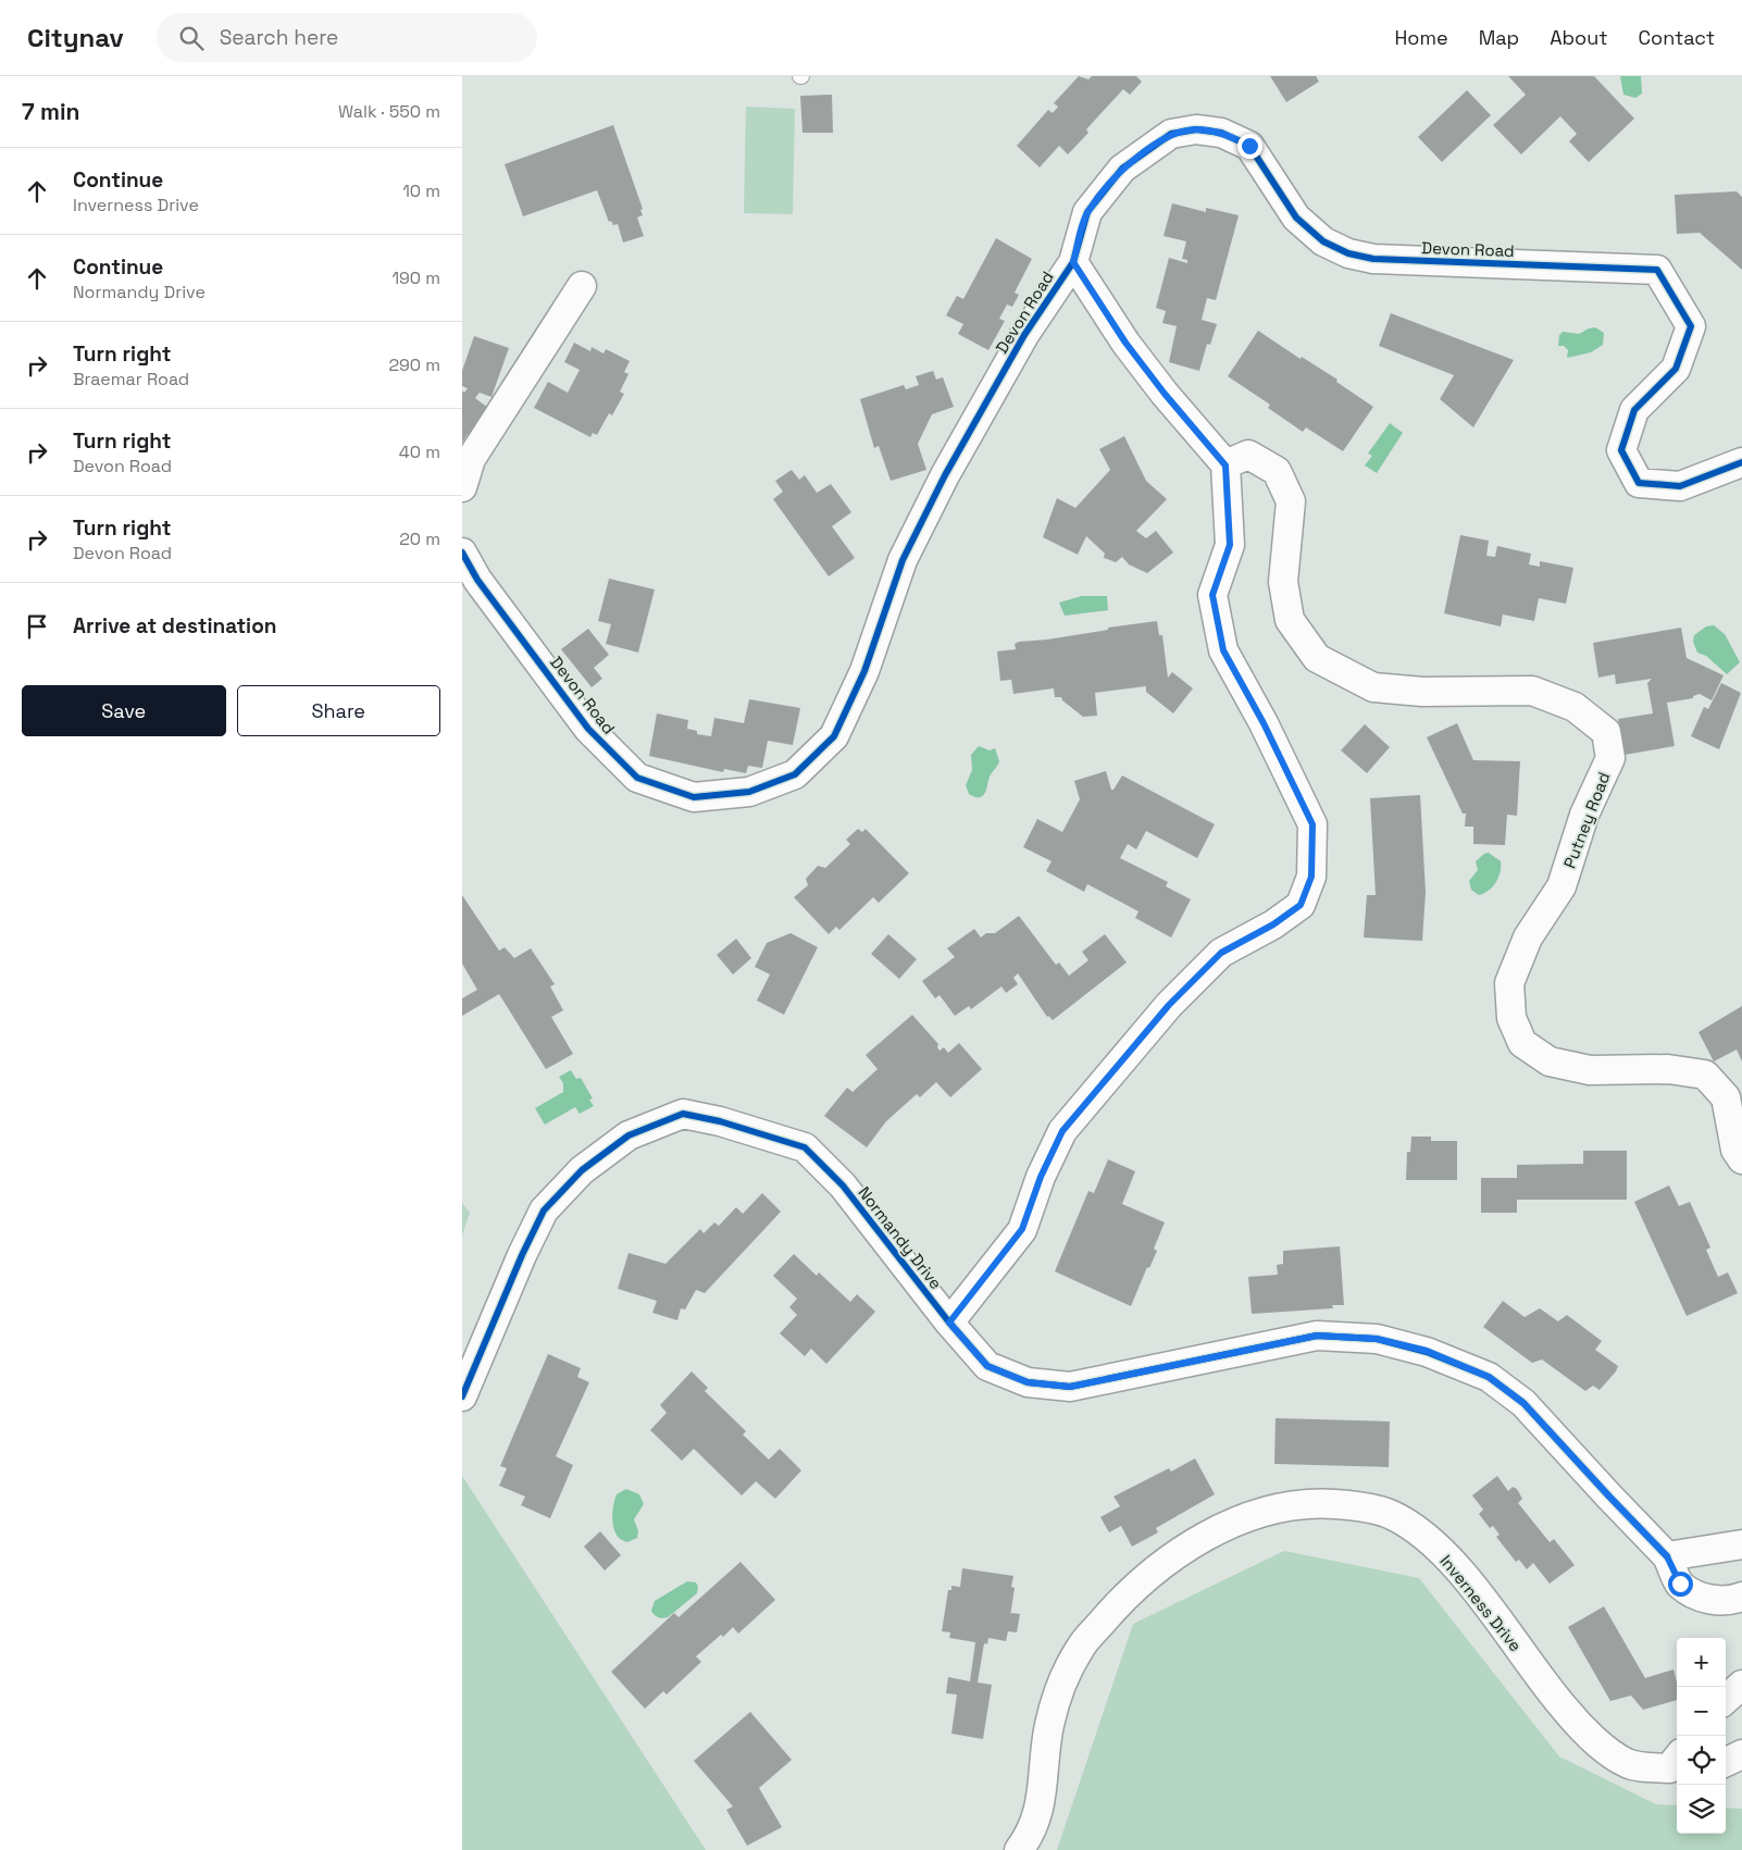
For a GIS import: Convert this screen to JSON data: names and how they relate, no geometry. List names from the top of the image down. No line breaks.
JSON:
{"streets":{"street":["Devon Road","Putney Road","Normandy Drive","Inverness Drive"]},"page":{"header":"Citynav","search":"Search here","nav":["Home","Map","About","Contact"],"heading":["7 min","Walk · 550 m"],"list":[["Continue","Inverness Drive","10 m"],["Continue","Normandy Drive","190 m"],["Turn right","Braemar Road","290 m"],["Turn right","Devon Road","40 m"],["Turn right","Devon Road","20 m"],"Arrive at destination"],"buttons":["Save","Share"],"map_buttons":["+","−"]}}
